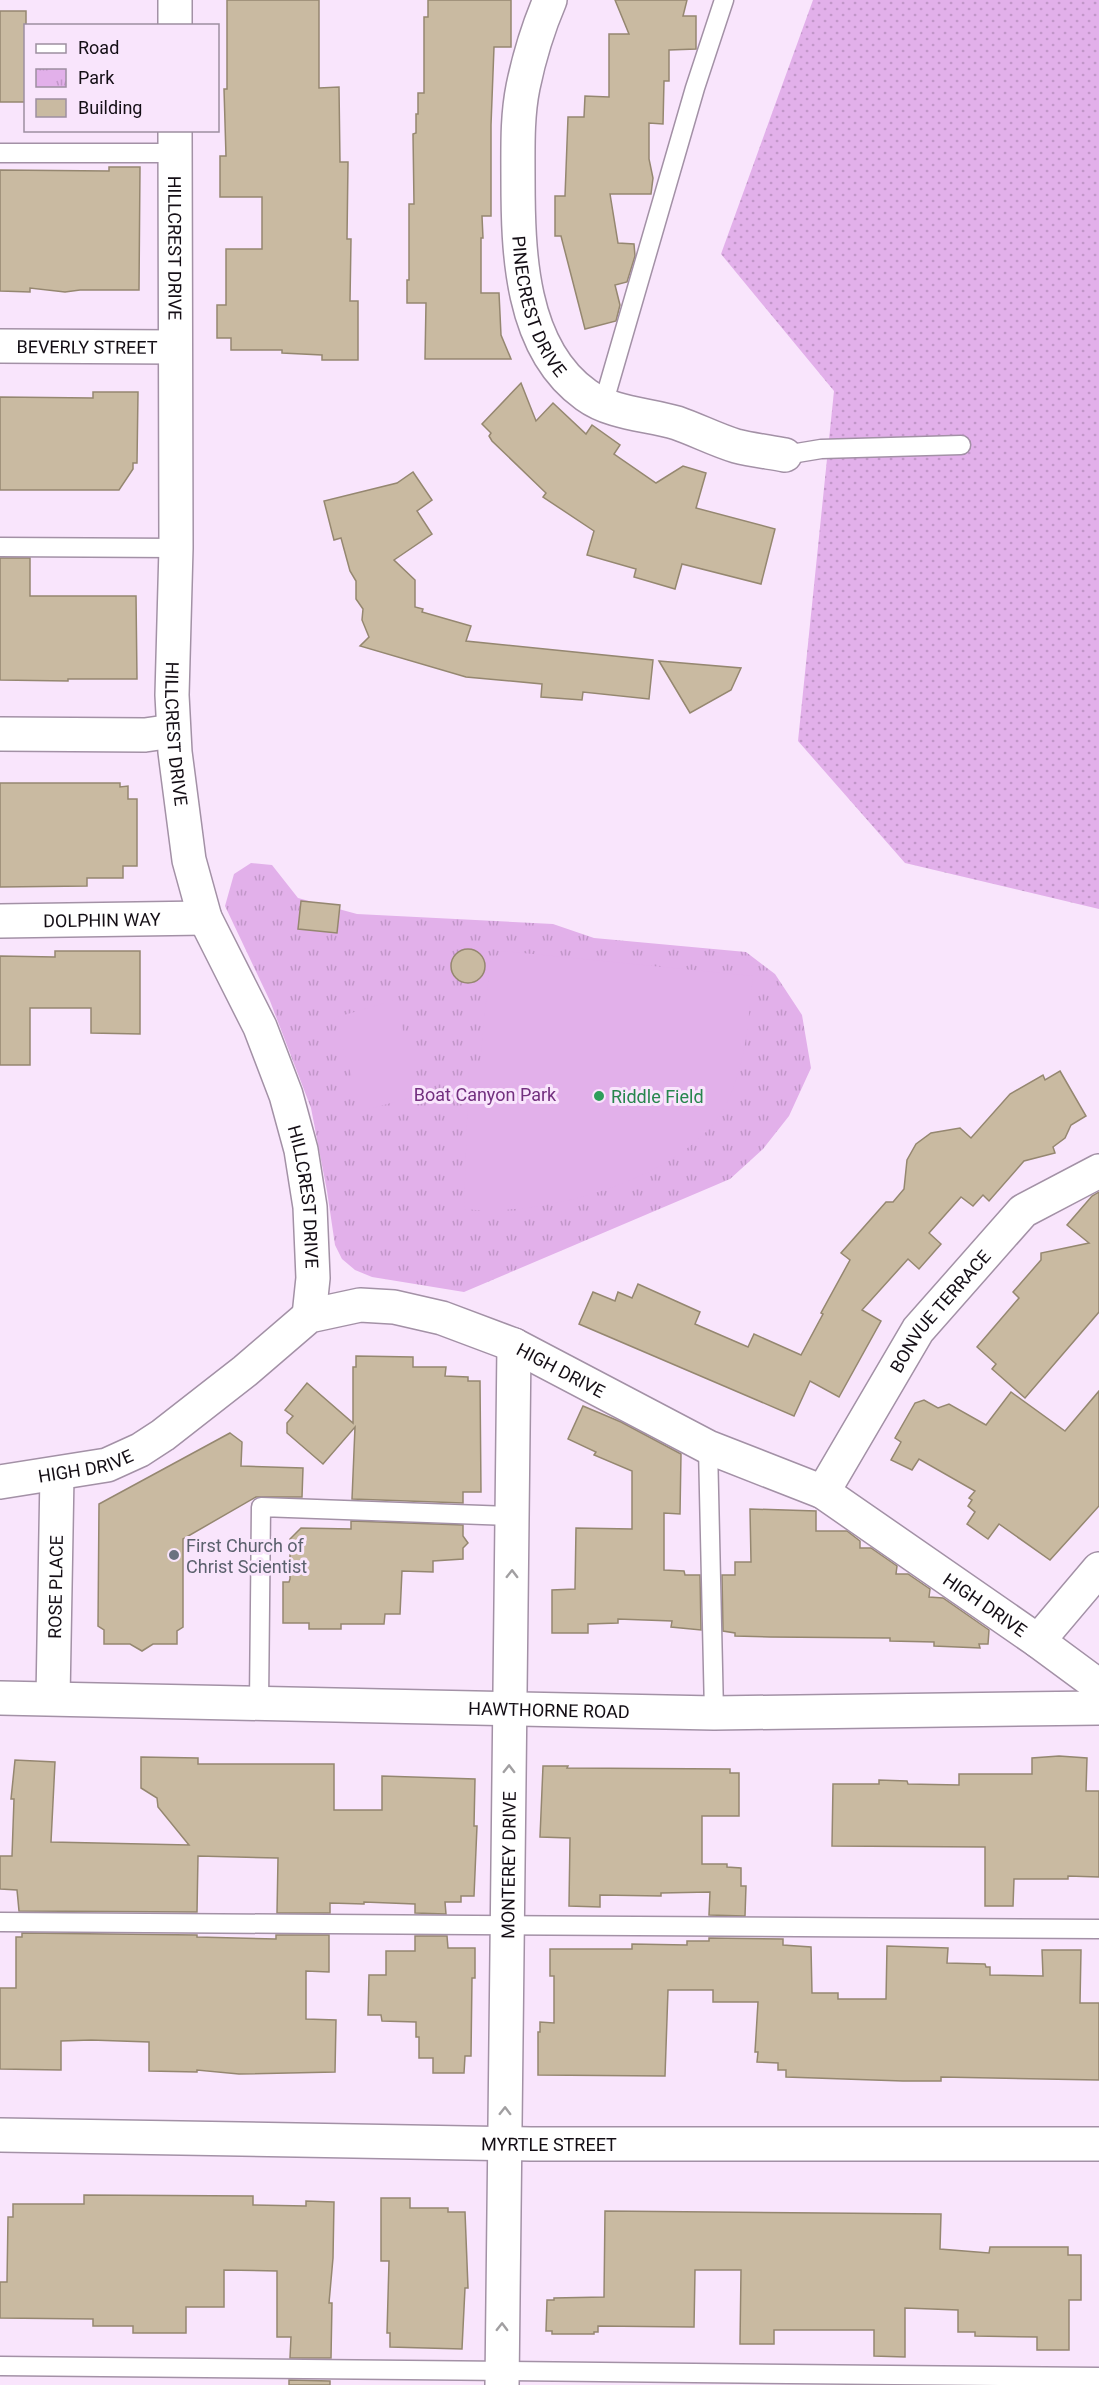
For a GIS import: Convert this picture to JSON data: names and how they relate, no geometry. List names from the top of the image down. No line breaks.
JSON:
{"streets":{"street":["HILLCREST DRIVE","PINECREST DRIVE","BEVERLY STREET","DOLPHIN WAY","BONVUE TERRACE","HIGH DRIVE","ROSE PLACE","HAWTHORNE ROAD","MONTEREY DRIVE","MYRTLE STREET"]},"crossings":[["HILLCREST DRIVE","BEVERLY STREET"],["HILLCREST DRIVE","DOLPHIN WAY"],["HILLCREST DRIVE","HIGH DRIVE"],["BONVUE TERRACE","HIGH DRIVE"],["HIGH DRIVE","ROSE PLACE"],["HIGH DRIVE","MONTEREY DRIVE"],["ROSE PLACE","HAWTHORNE ROAD"],["HAWTHORNE ROAD","MONTEREY DRIVE"],["MONTEREY DRIVE","MYRTLE STREET"]],"one_way":["MONTEREY DRIVE"],"parks":["Boat Canyon Park"],"places":["Riddle Field","First Church of Christ Scientist"],"legend":["Road","Park","Building"]}
